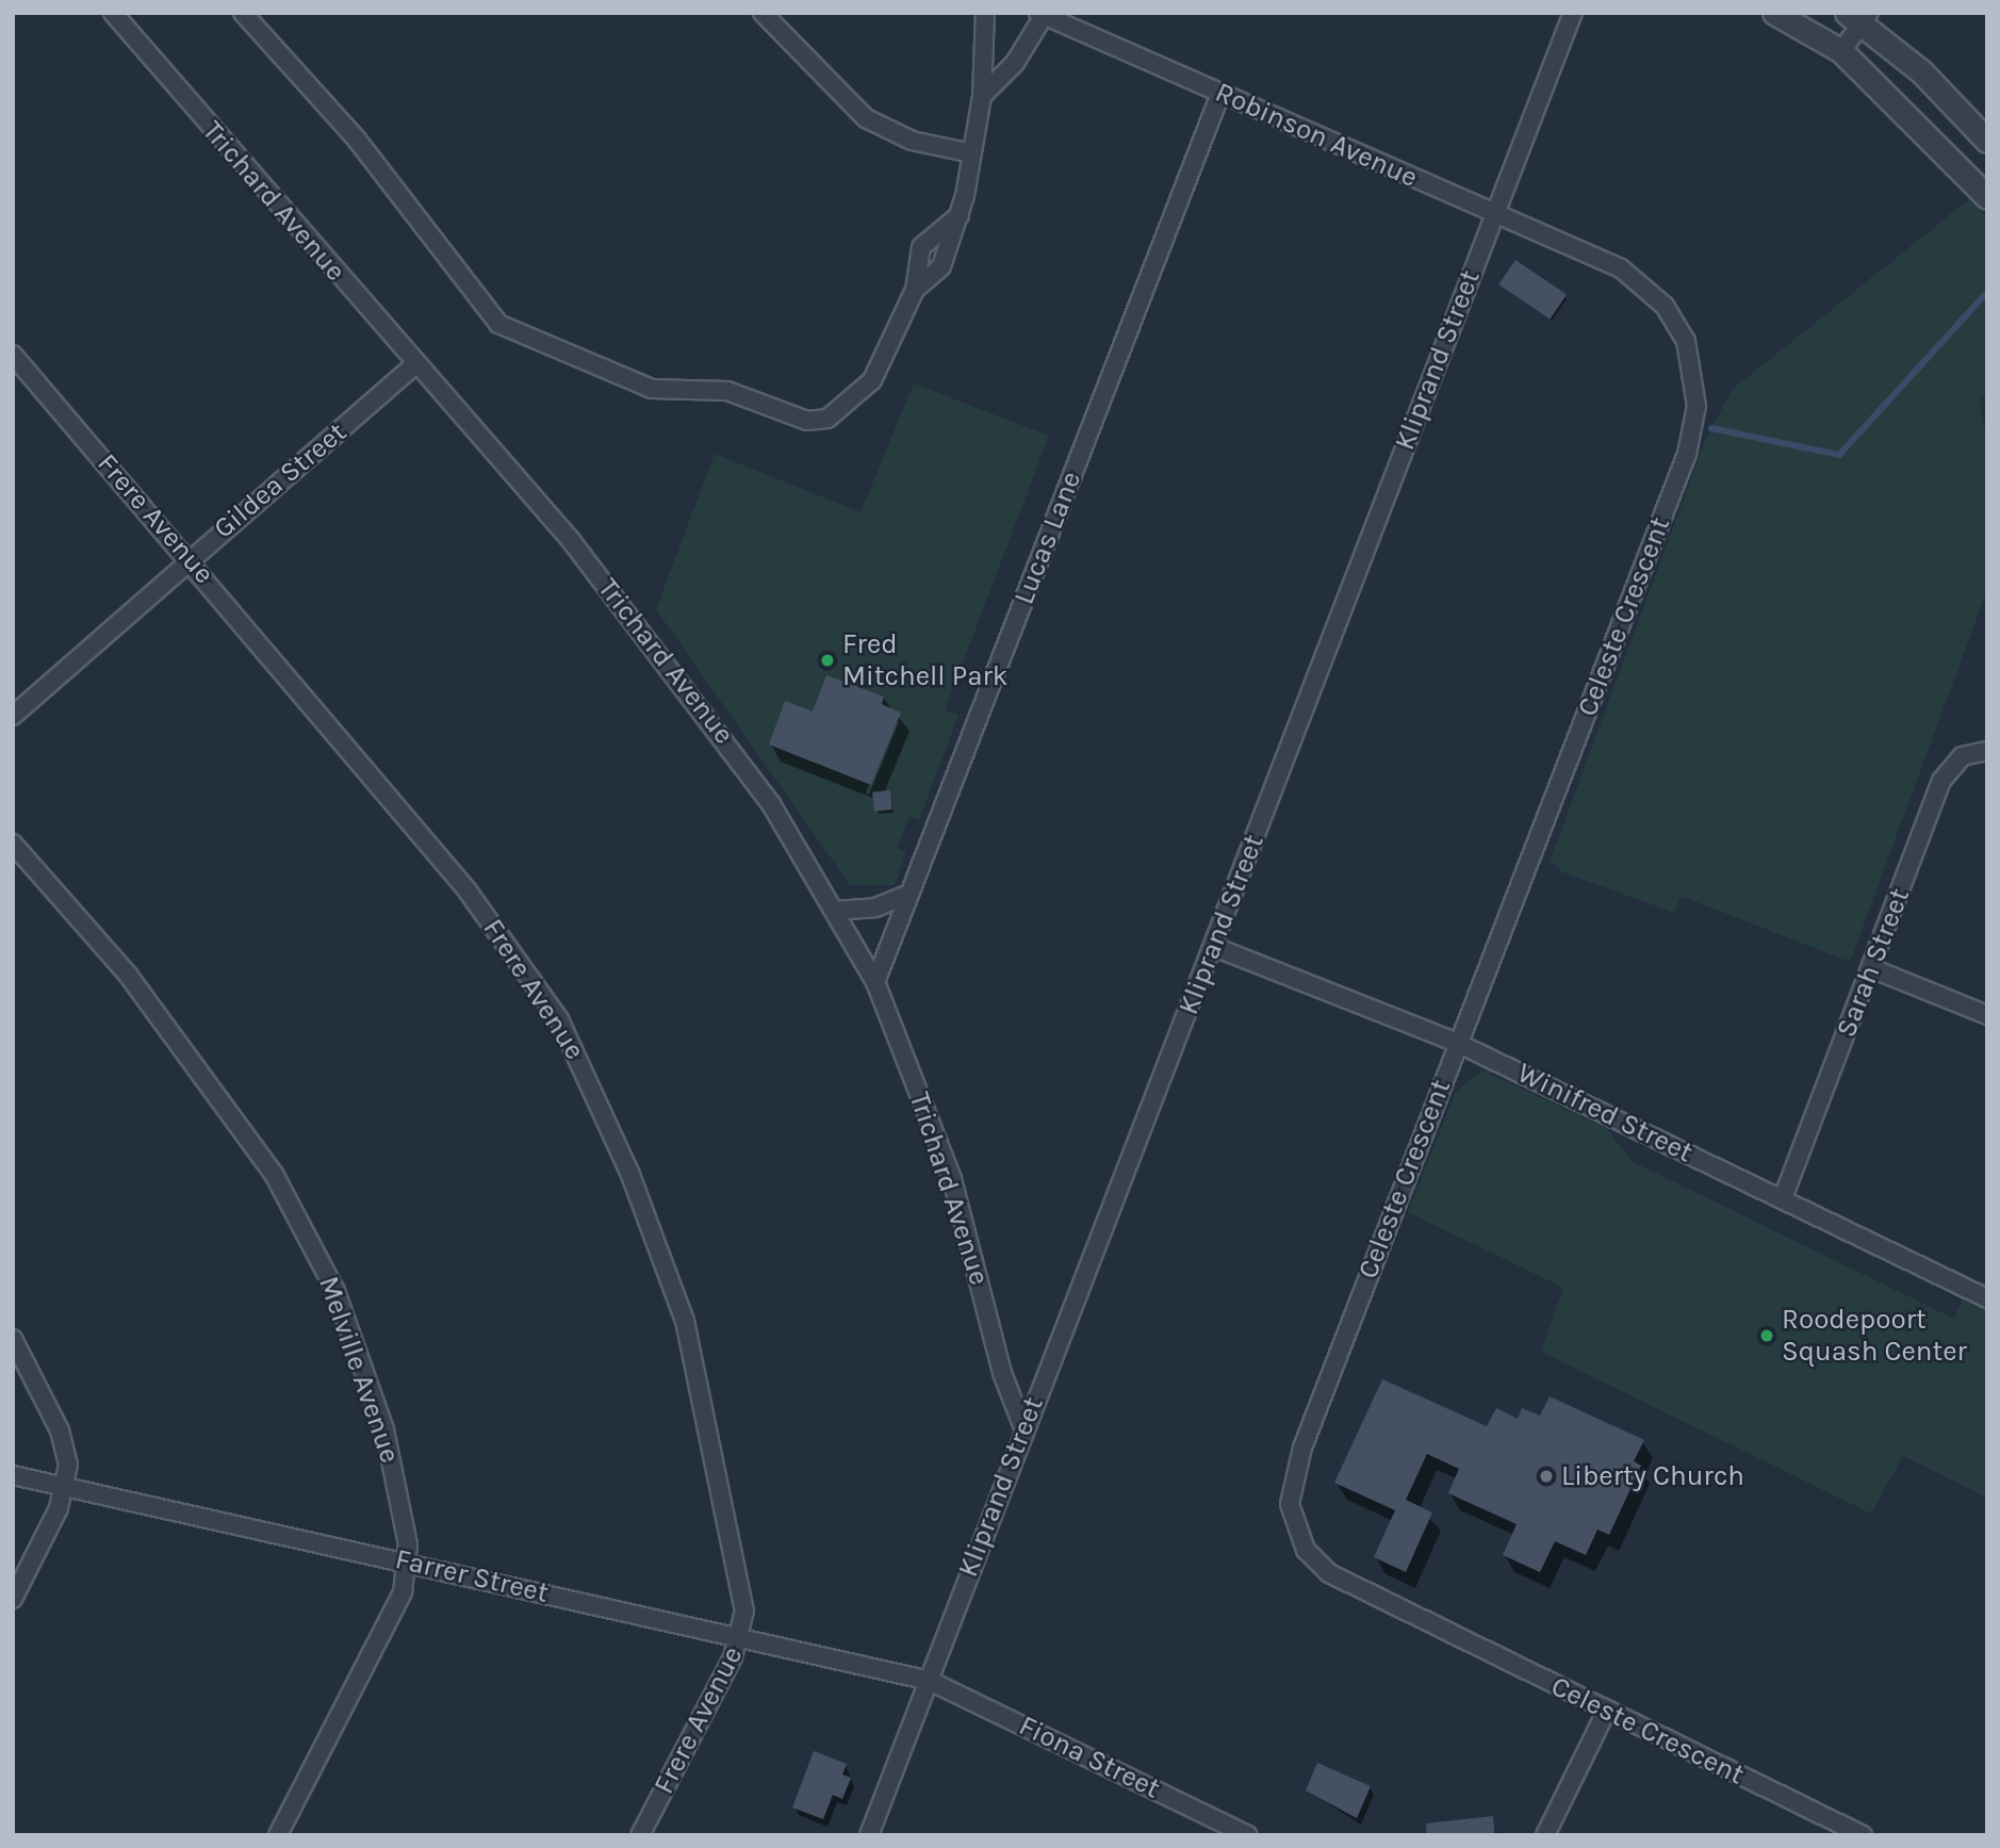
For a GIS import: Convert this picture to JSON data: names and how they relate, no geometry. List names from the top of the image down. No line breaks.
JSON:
{"streets":{"street":["Robinson Avenue","Trichard Avenue","Kliprand Street","Gildea Street","Frere Avenue","Lucas Lane","Celeste Crescent","Sarah Street","Winifred Street","Melville Avenue","Farrer Street","Fiona Street"]},"crossings":[["Robinson Avenue","Kliprand Street"],["Robinson Avenue","Lucas Lane"],["Robinson Avenue","Celeste Crescent"],["Trichard Avenue","Kliprand Street"],["Trichard Avenue","Gildea Street"],["Trichard Avenue","Lucas Lane"],["Kliprand Street","Winifred Street"],["Kliprand Street","Farrer Street"],["Kliprand Street","Fiona Street"],["Gildea Street","Frere Avenue"],["Frere Avenue","Farrer Street"],["Celeste Crescent","Winifred Street"],["Sarah Street","Winifred Street"],["Melville Avenue","Farrer Street"],["Farrer Street","Fiona Street"]],"places":["Fred Mitchell Park","Roodepoort Squash Center","Liberty Church"]}
